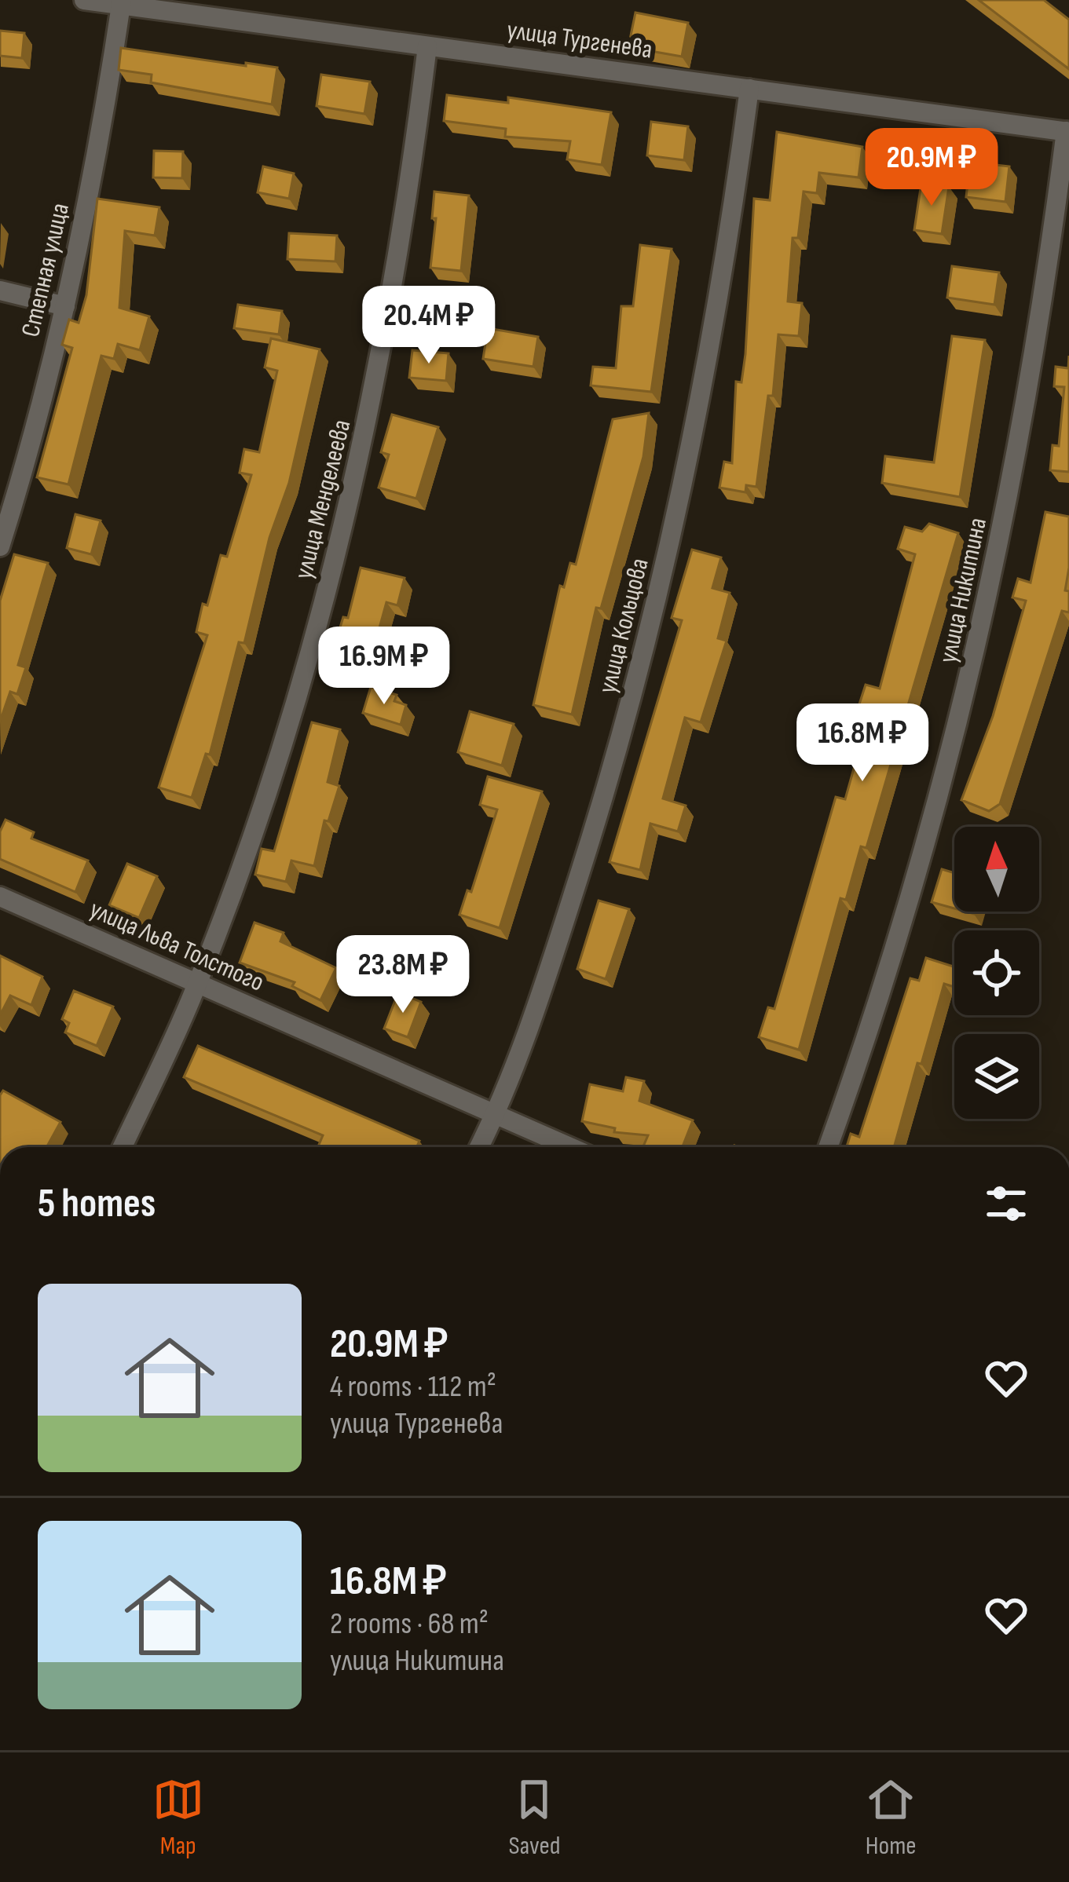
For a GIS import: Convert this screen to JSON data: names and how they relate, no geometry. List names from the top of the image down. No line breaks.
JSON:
{"streets":{"street":["улица Тургенева","Степная улица","улица Менделеева","улица Никитина","улица Кольцова","улица Льва Толстого"]},"crossings":[["улица Тургенева","Степная улица"],["улица Тургенева","улица Менделеева"],["улица Тургенева","улица Никитина"],["улица Тургенева","улица Кольцова"],["улица Менделеева","улица Льва Толстого"],["улица Кольцова","улица Льва Толстого"]],"north":"top","page":{"price":["20.9M ₽","20.4M ₽","16.9M ₽","16.8M ₽","23.8M ₽"],"heading":"5 homes","list":[{"name":"20.9M ₽","note":"4 rooms · 112 m² · улица Тургенева"},{"name":"16.8M ₽","note":"2 rooms · 68 m² · улица Никитина"}],"tabs":["Map","Saved","Home"]}}
